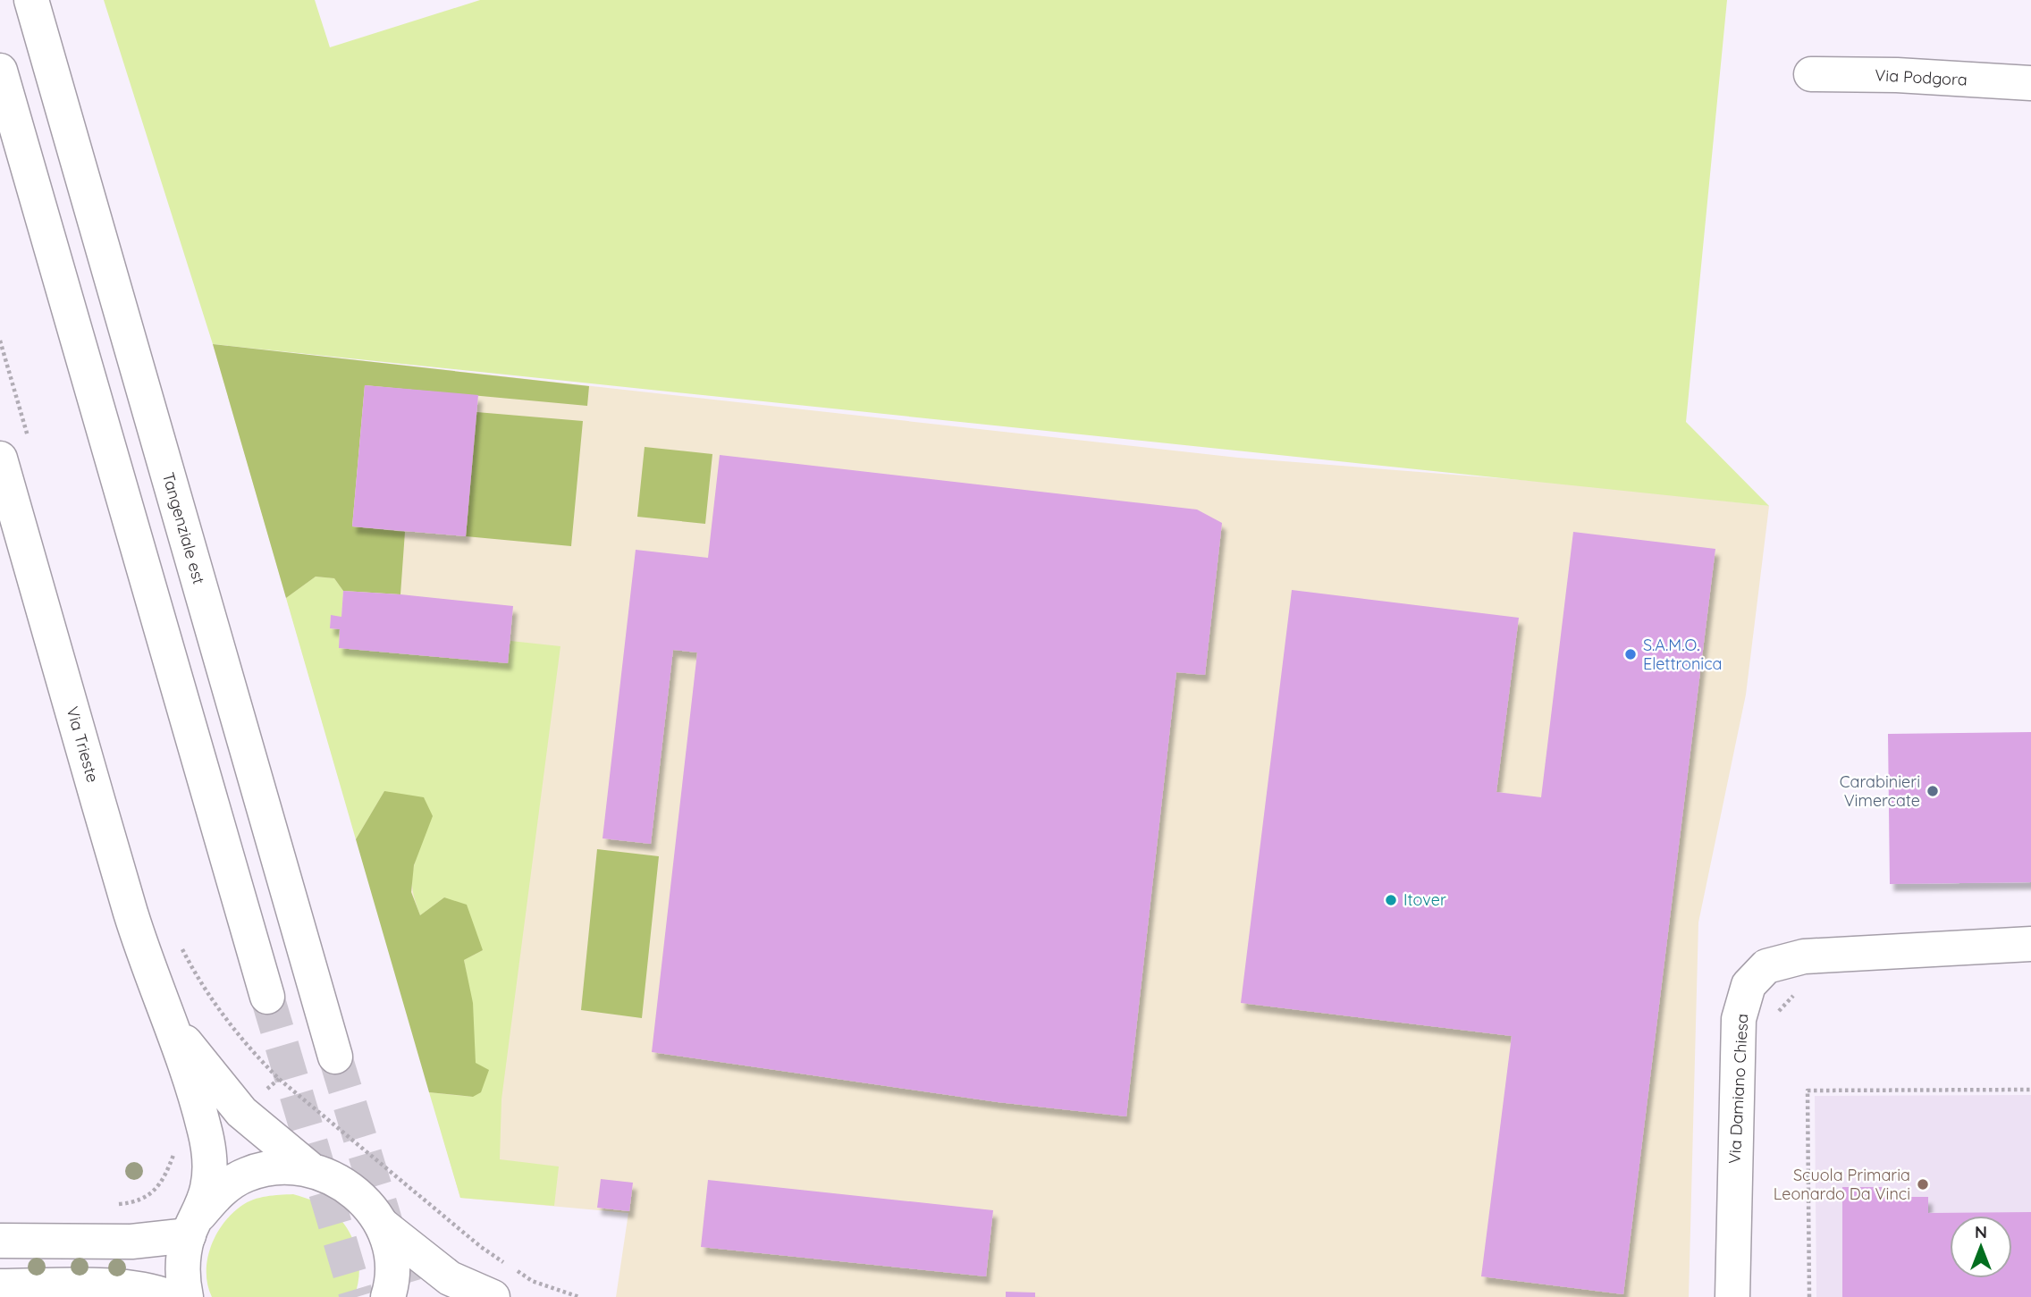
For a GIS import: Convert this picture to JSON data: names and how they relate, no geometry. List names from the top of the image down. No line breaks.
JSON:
{"streets":{"main road":["Via Podgora","Tangenziale est","Via Trieste","Via Damiano Chiesa"]},"places":["S.A.M.O. Elettronica","Carabinieri Vimercate","Itover","Scuola Primaria Leonardo Da Vinci"],"north":"top"}
